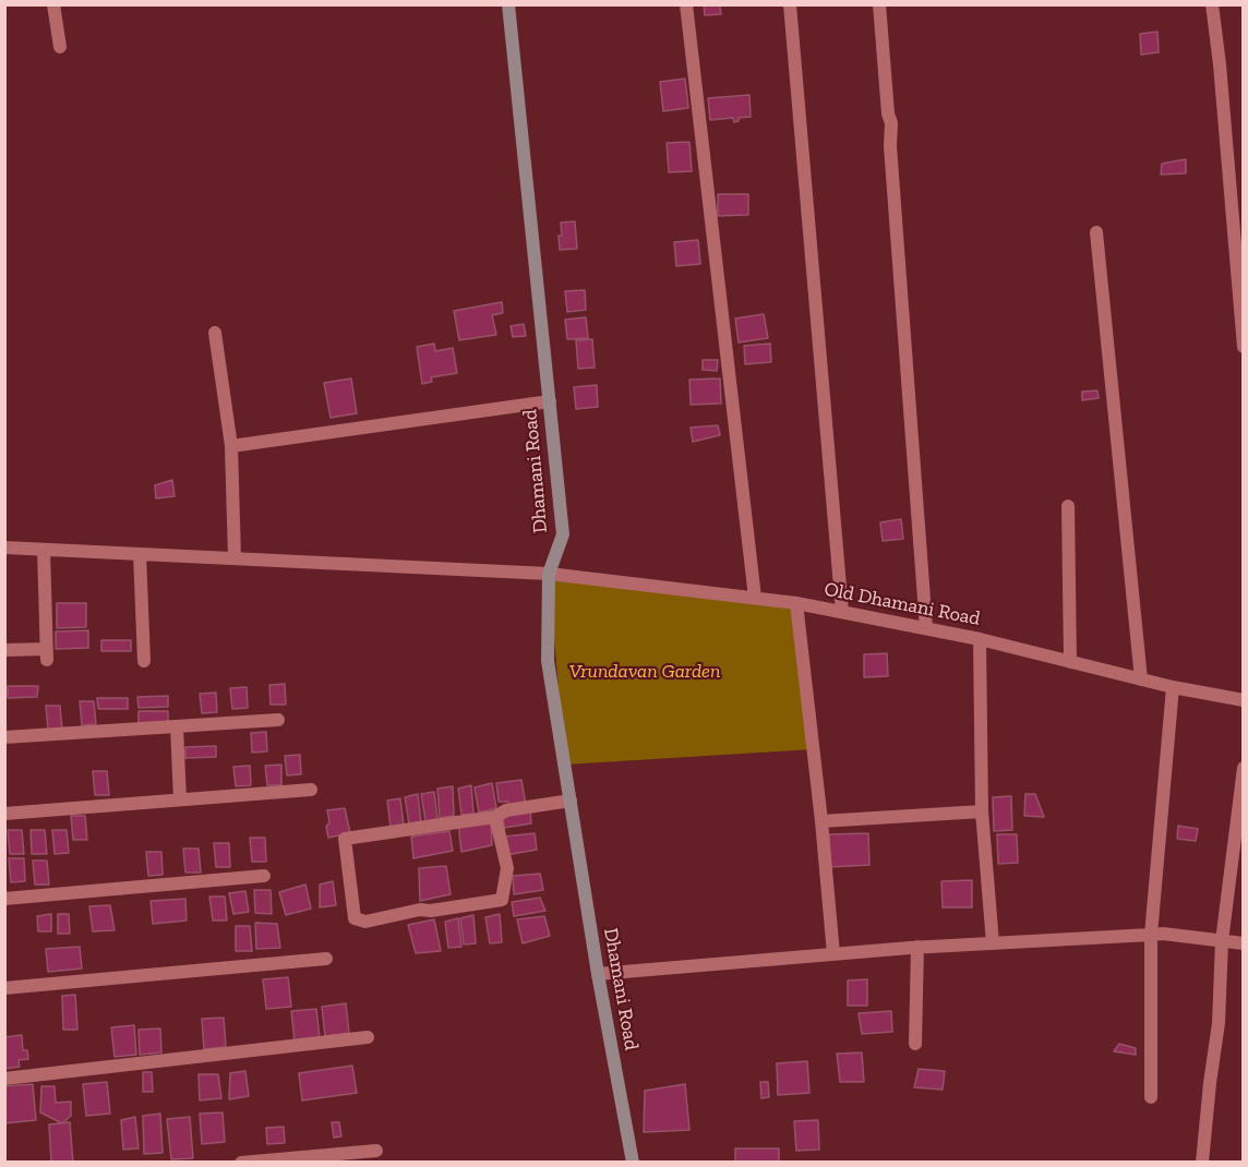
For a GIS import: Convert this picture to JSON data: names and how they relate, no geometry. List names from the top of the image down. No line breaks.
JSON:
{"streets":{"main road":["Dhamani Road"],"street":["Old Dhamani Road"]},"crossings":[["Dhamani Road","Old Dhamani Road"]],"parks":["Vrundavan Garden"]}
